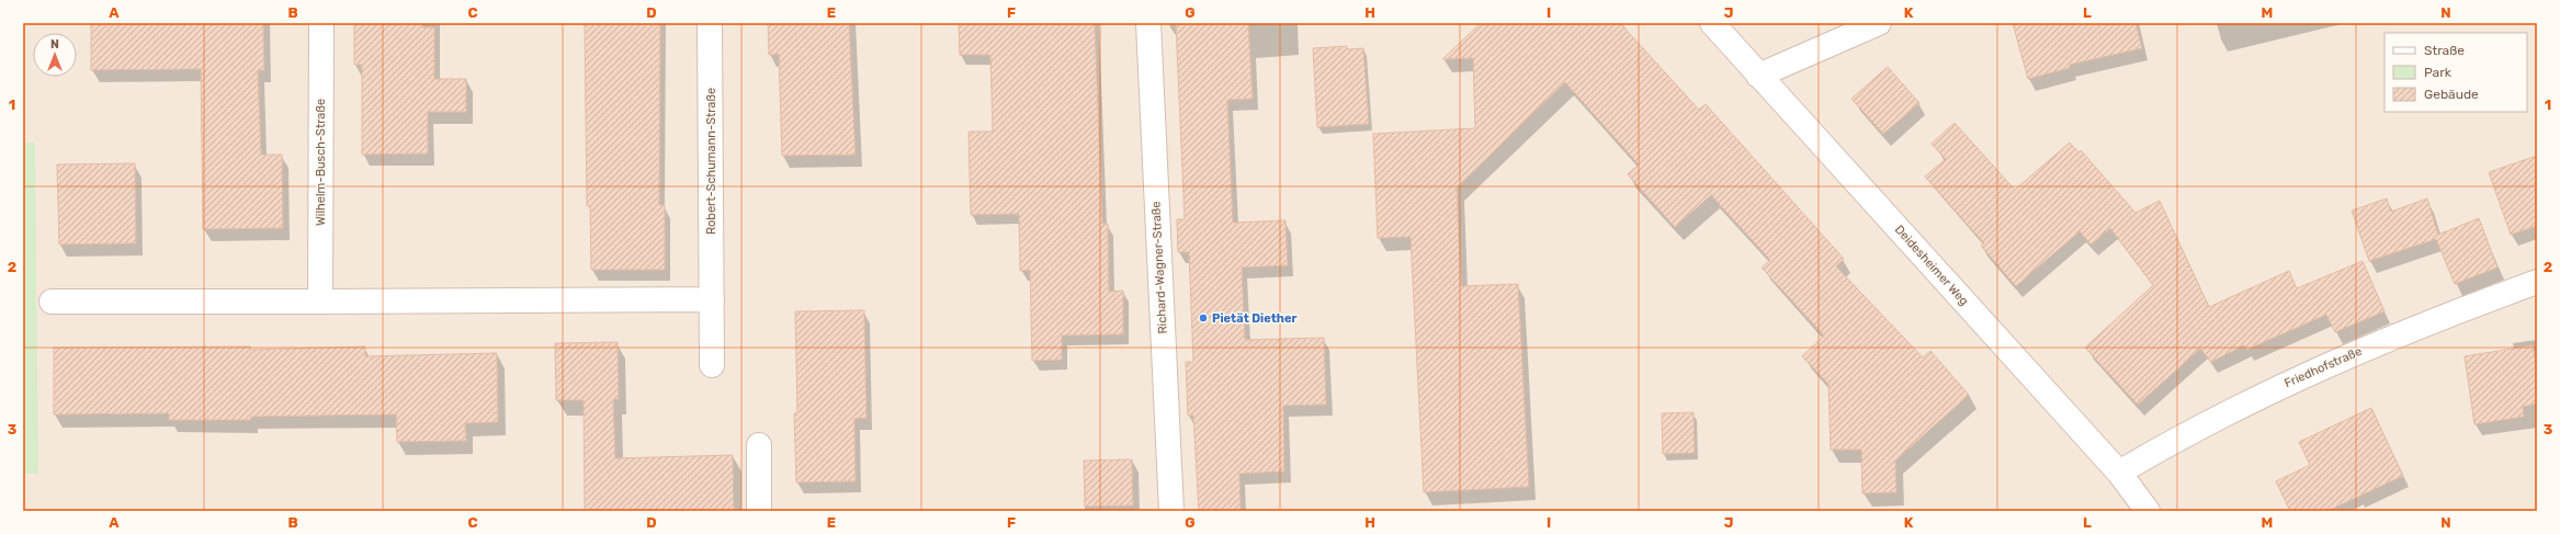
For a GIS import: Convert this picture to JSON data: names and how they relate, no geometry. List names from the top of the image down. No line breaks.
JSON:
{"streets":{"street":["Robert-Schumann-Straße","Wilhelm-Busch-Straße","Deidesheimer Weg","Richard-Wagner-Straße","Friedhofstraße"]},"crossings":[["Deidesheimer Weg","Friedhofstraße"]],"places":["Pietät Diether"],"legend":["Straße","Park","Gebäude"],"north":"top","grid":{"columns":["A","B","C","D","E","F","G","H","I","J","K","L","M","N"],"rows":["1","2","3"]}}
